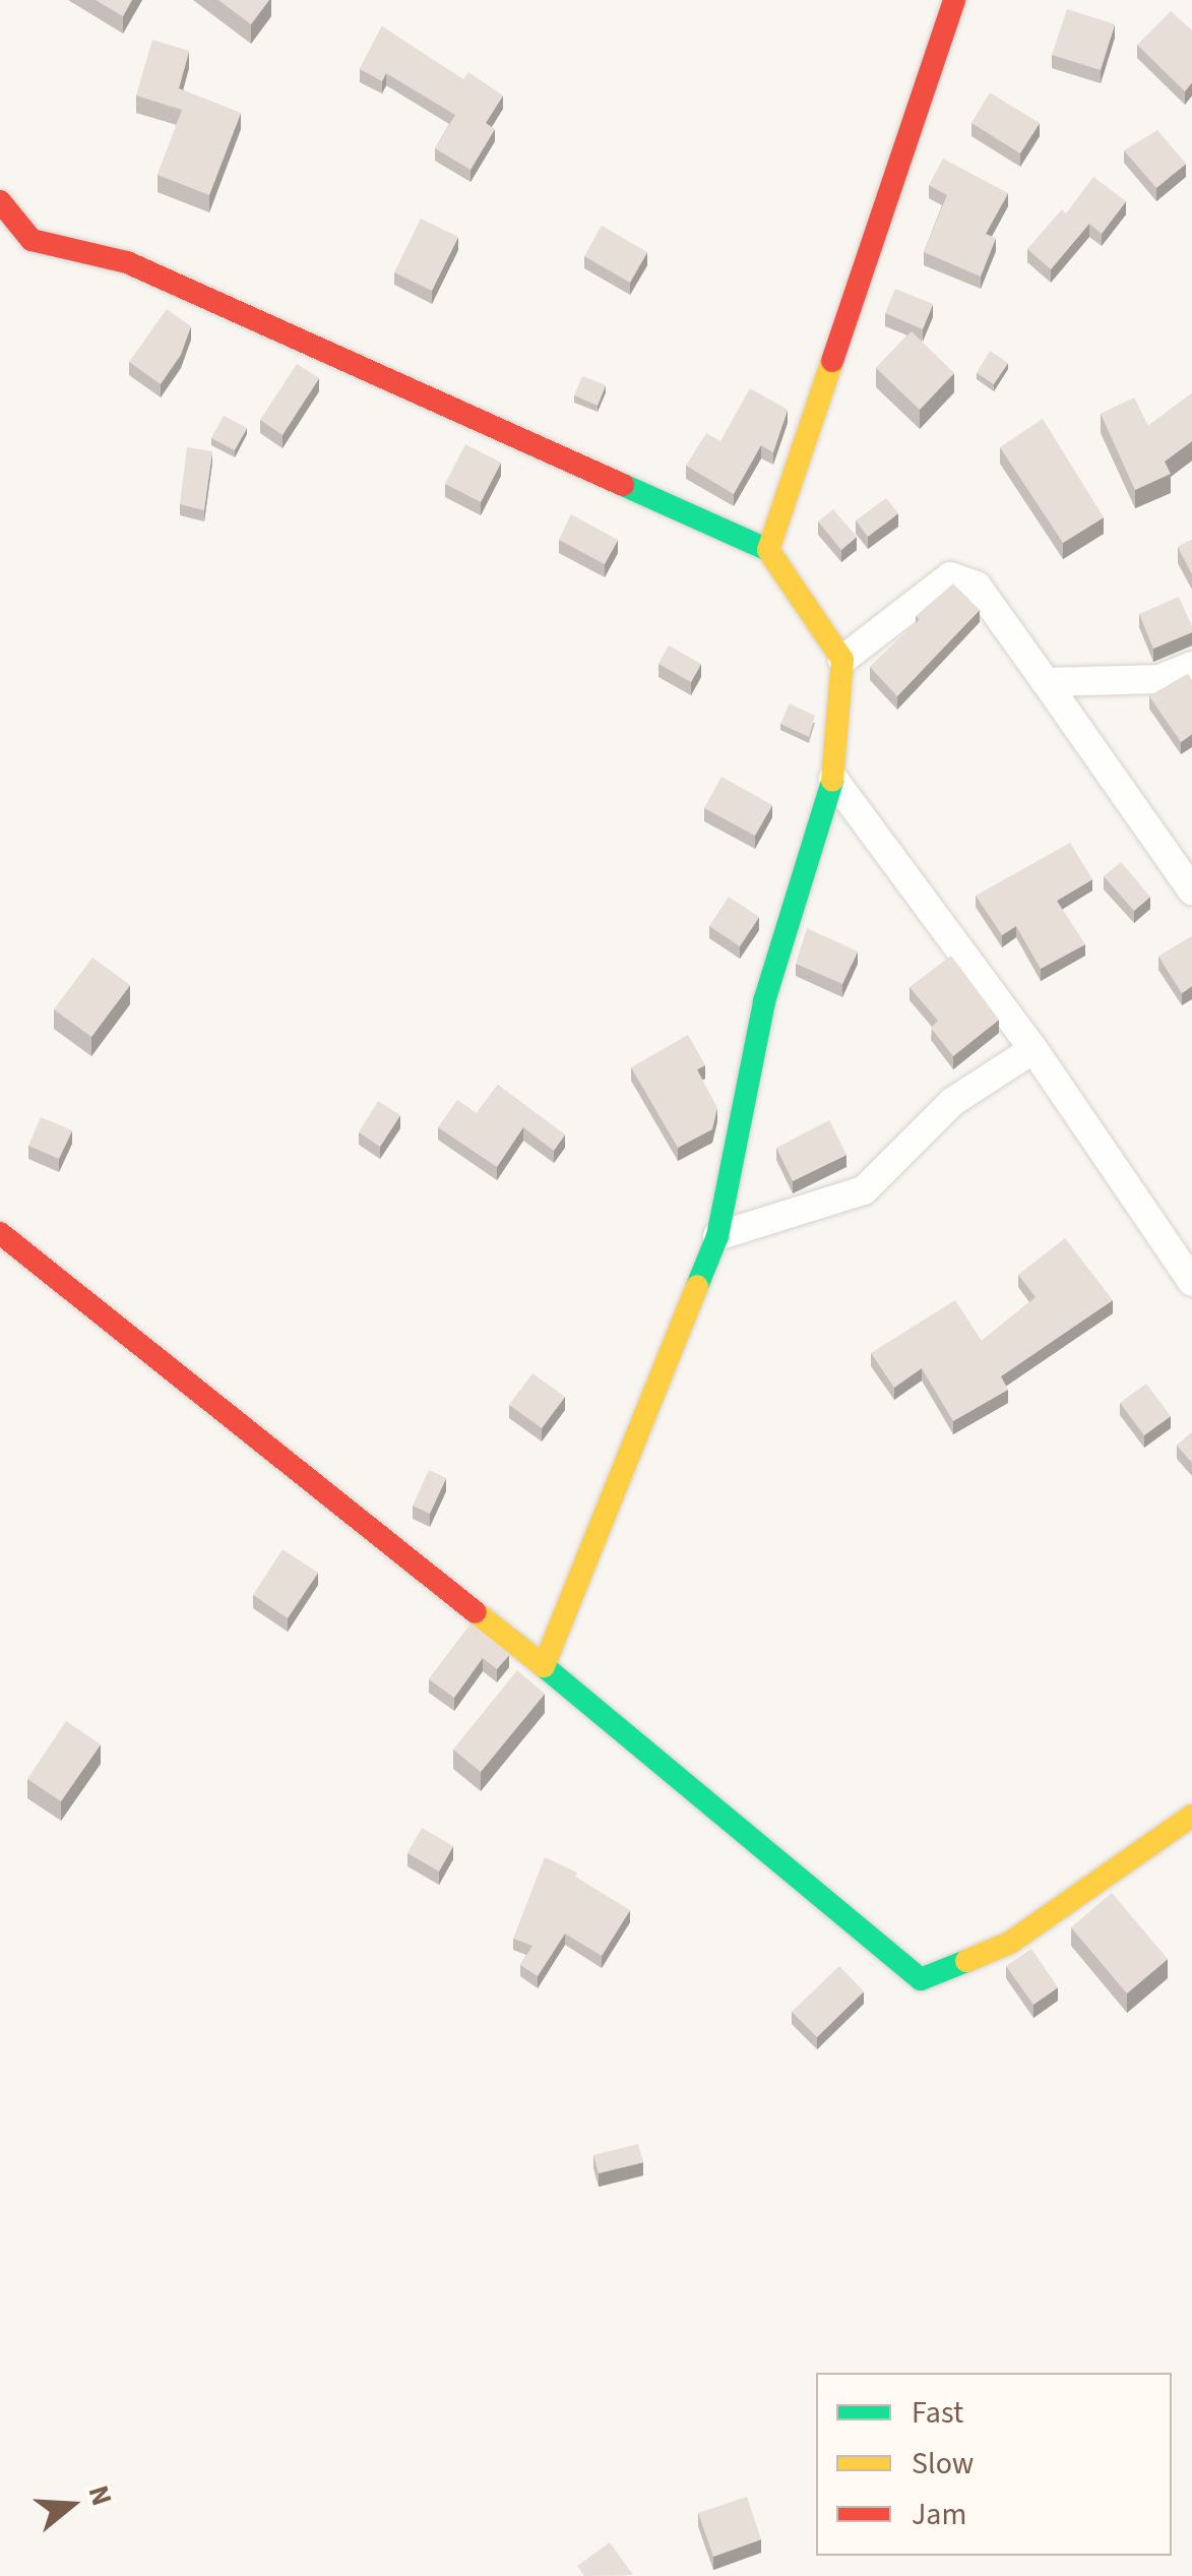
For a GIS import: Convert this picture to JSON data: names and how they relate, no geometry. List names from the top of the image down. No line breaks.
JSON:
{"legend":["Fast","Slow","Jam"],"north":"right"}
